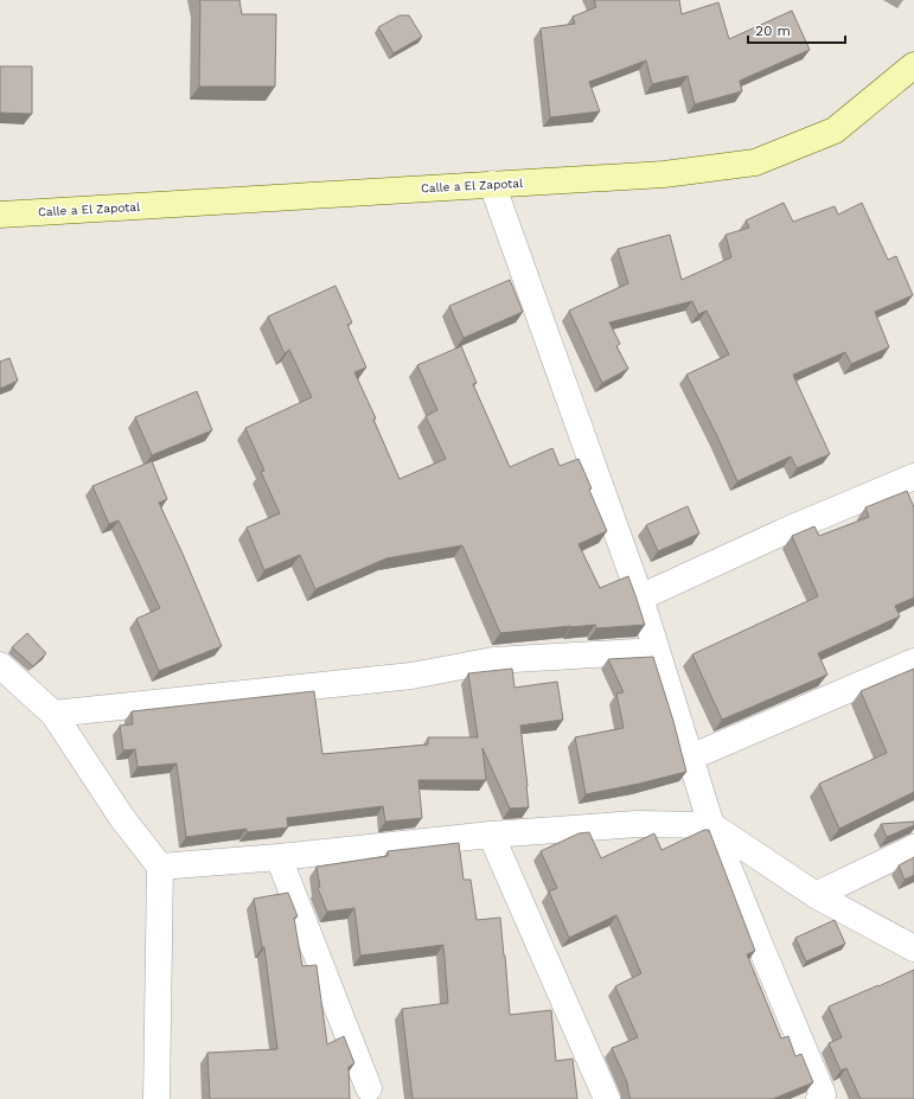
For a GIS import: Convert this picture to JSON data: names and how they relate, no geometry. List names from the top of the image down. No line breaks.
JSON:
{"streets":{"street":["Calle a El Zapotal"]},"scale_bar":"20 m"}
